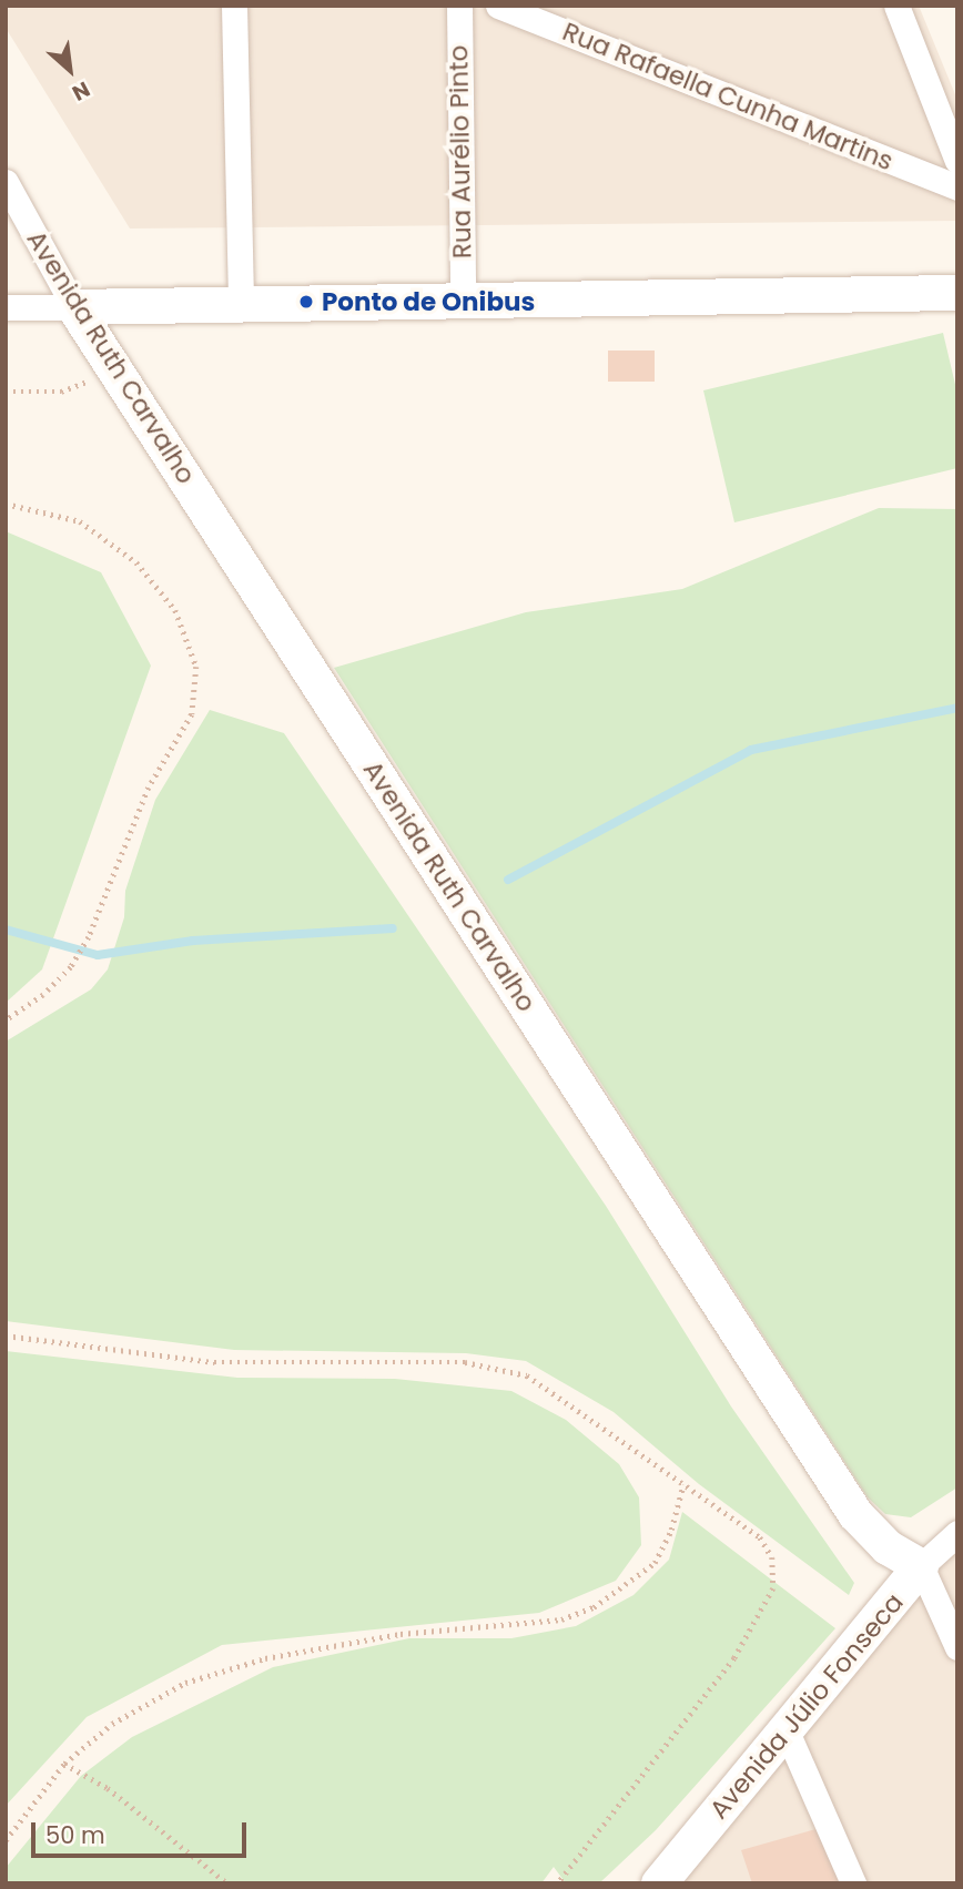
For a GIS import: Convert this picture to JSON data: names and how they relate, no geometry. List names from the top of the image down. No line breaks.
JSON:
{"streets":{"street":["Rua Rafaella Cunha Martins","Rua Aurélio Pinto","Avenida Ruth Carvalho","Avenida Júlio Fonseca"]},"crossings":[["Avenida Ruth Carvalho","Avenida Júlio Fonseca"]],"places":["Ponto de Onibus"],"scale_bar":"50 m","north":"bottom right"}
